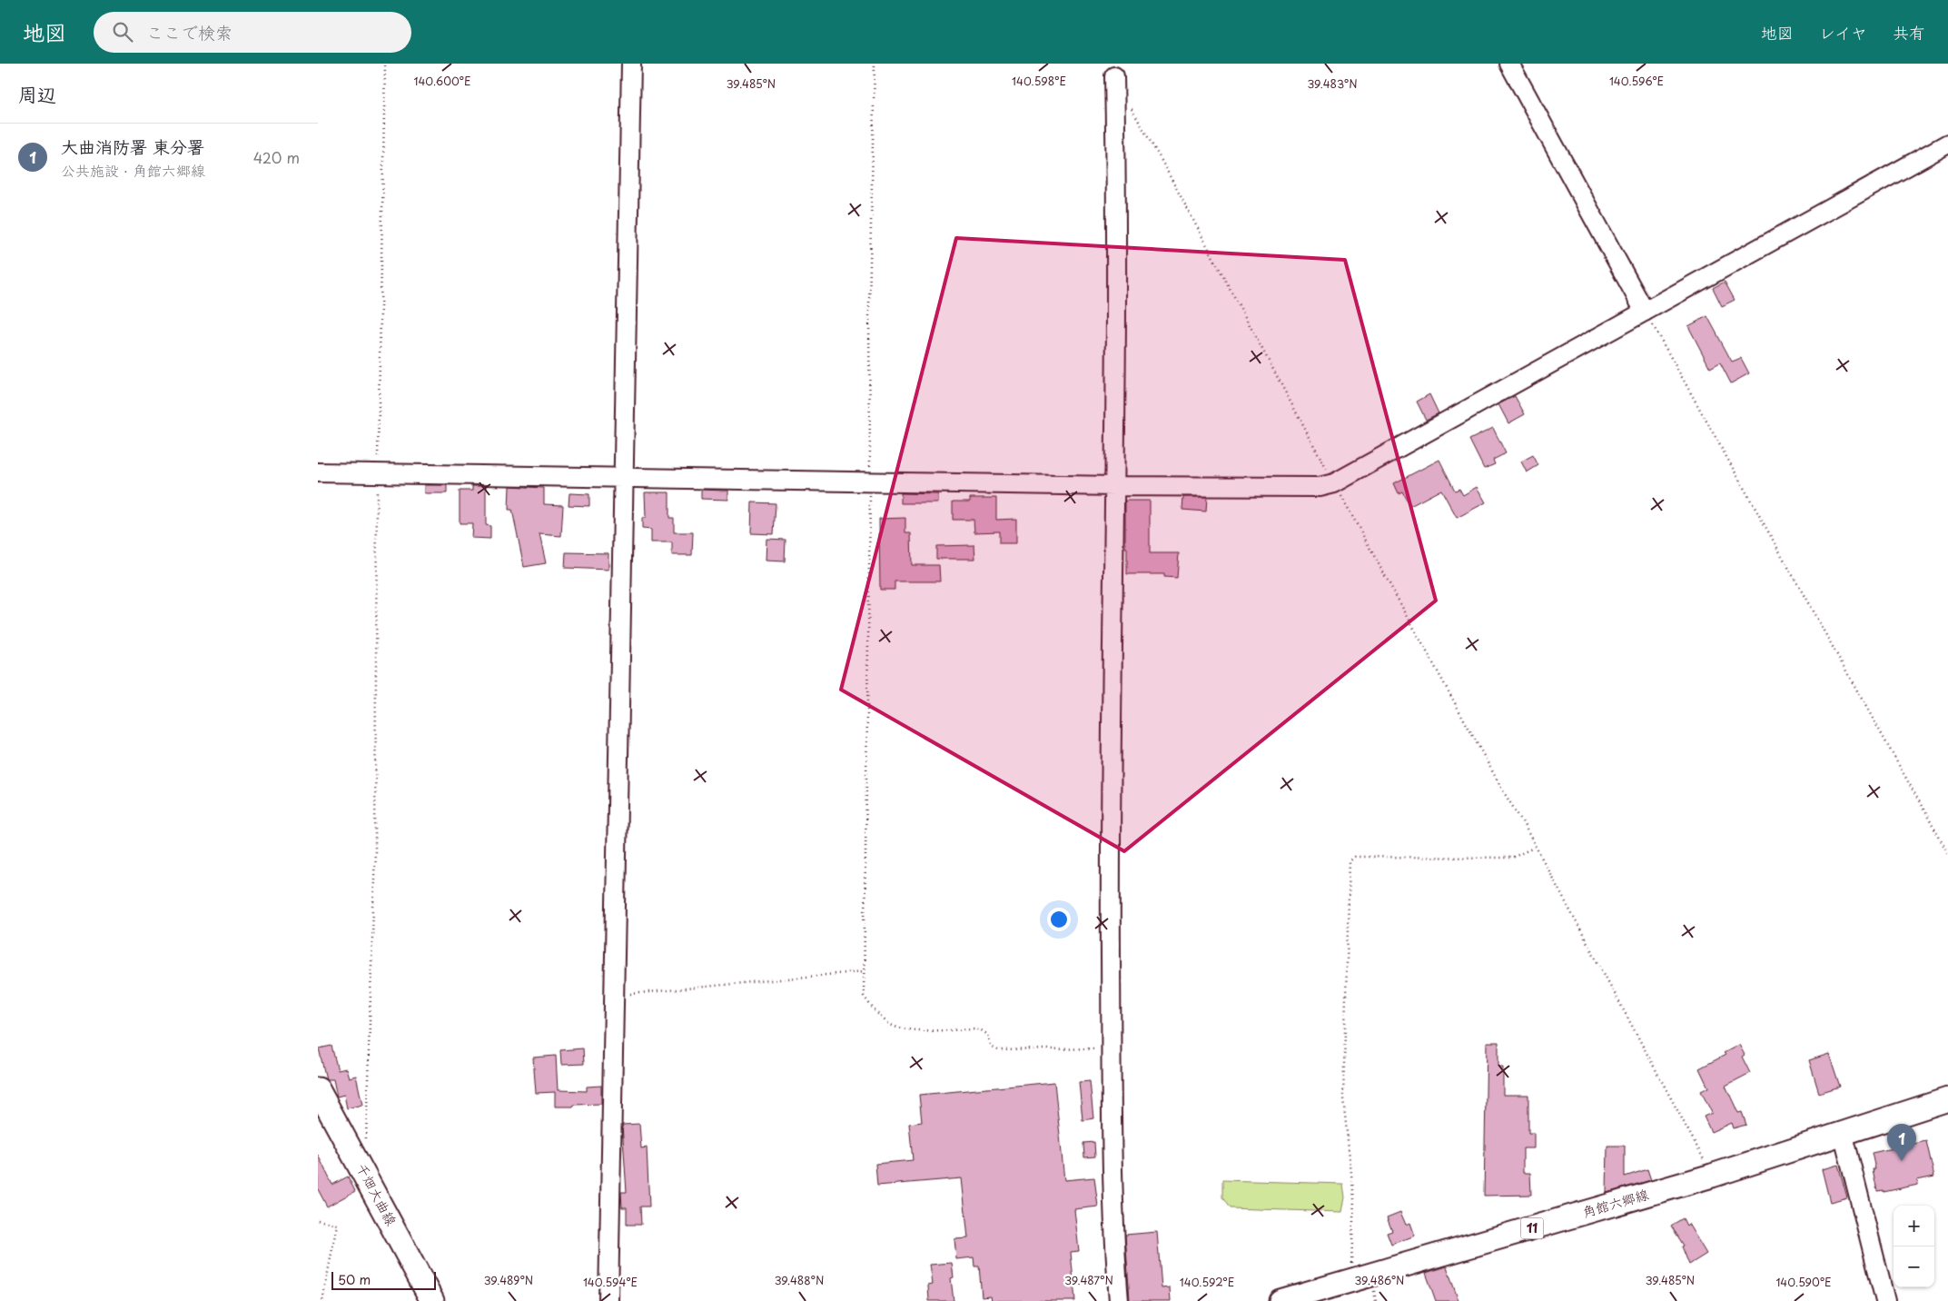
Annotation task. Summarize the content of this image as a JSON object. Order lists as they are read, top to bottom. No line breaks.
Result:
{"streets":{"main road":["千畑大曲線","角館六郷線","11"]},"scale_bar":"50 m","page":{"header":"地図","search":"ここで検索","nav":["地図","レイヤ","共有"],"heading":"周辺","list":[{"mark":"1","name":"大曲消防署 東分署","note":"公共施設 · 角館六郷線","value":"420 m"}],"pins":"1","map_buttons":["+","−"],"scale":"50 m"},"coordinates":["140.600°E","140.598°E","140.596°E","39.485°N","39.483°N","39.489°N","39.488°N","39.487°N","39.486°N","140.594°E","140.592°E","140.590°E"]}
